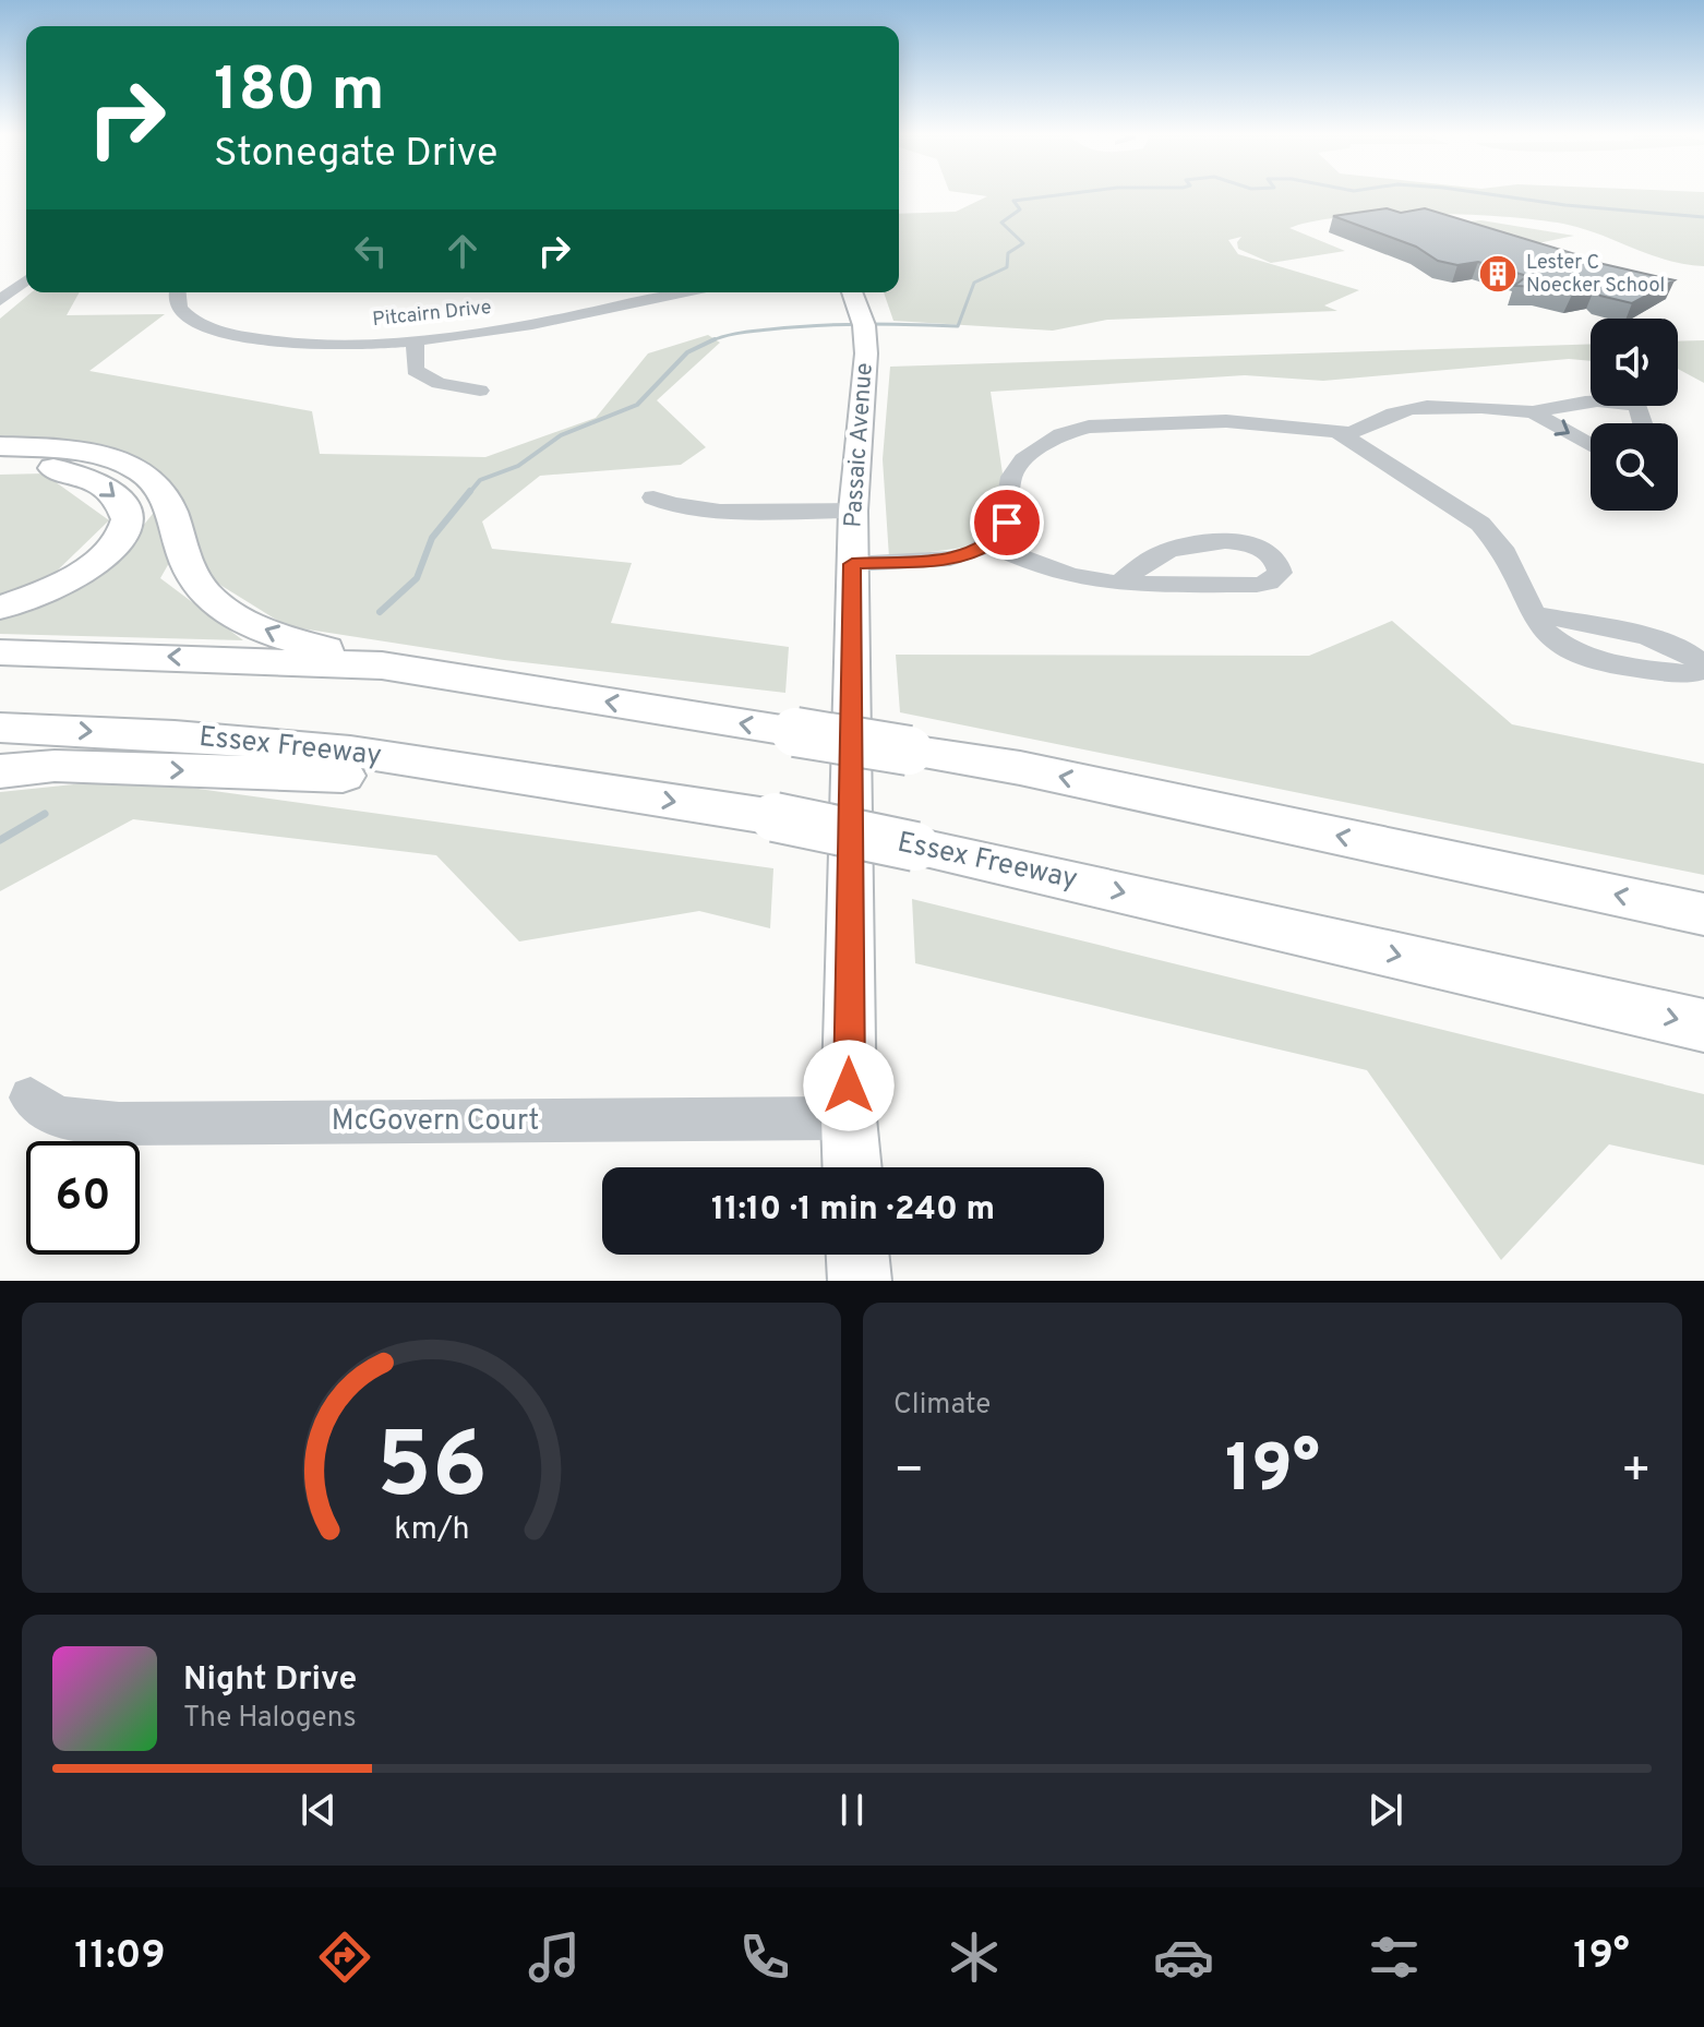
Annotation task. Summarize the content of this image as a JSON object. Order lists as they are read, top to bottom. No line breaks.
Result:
{"streets":{"highway":["Essex Freeway"],"main road":["Passaic Avenue"],"street":["Pitcairn Drive","McGovern Court"]},"crossings":[["Passaic Avenue","McGovern Court"]],"places":{"building":["Lester C Noecker School"]},"page":{"turn":["180 m","Stonegate Drive"],"limit":"60","trip":"11:10 · 1 min · 240 m","tile":"Climate","heat":["−","19°","+"],"song":["Night Drive","The Halogens"],"tabs":["11:09","19°"],"gauge":["56","km/h"]}}
